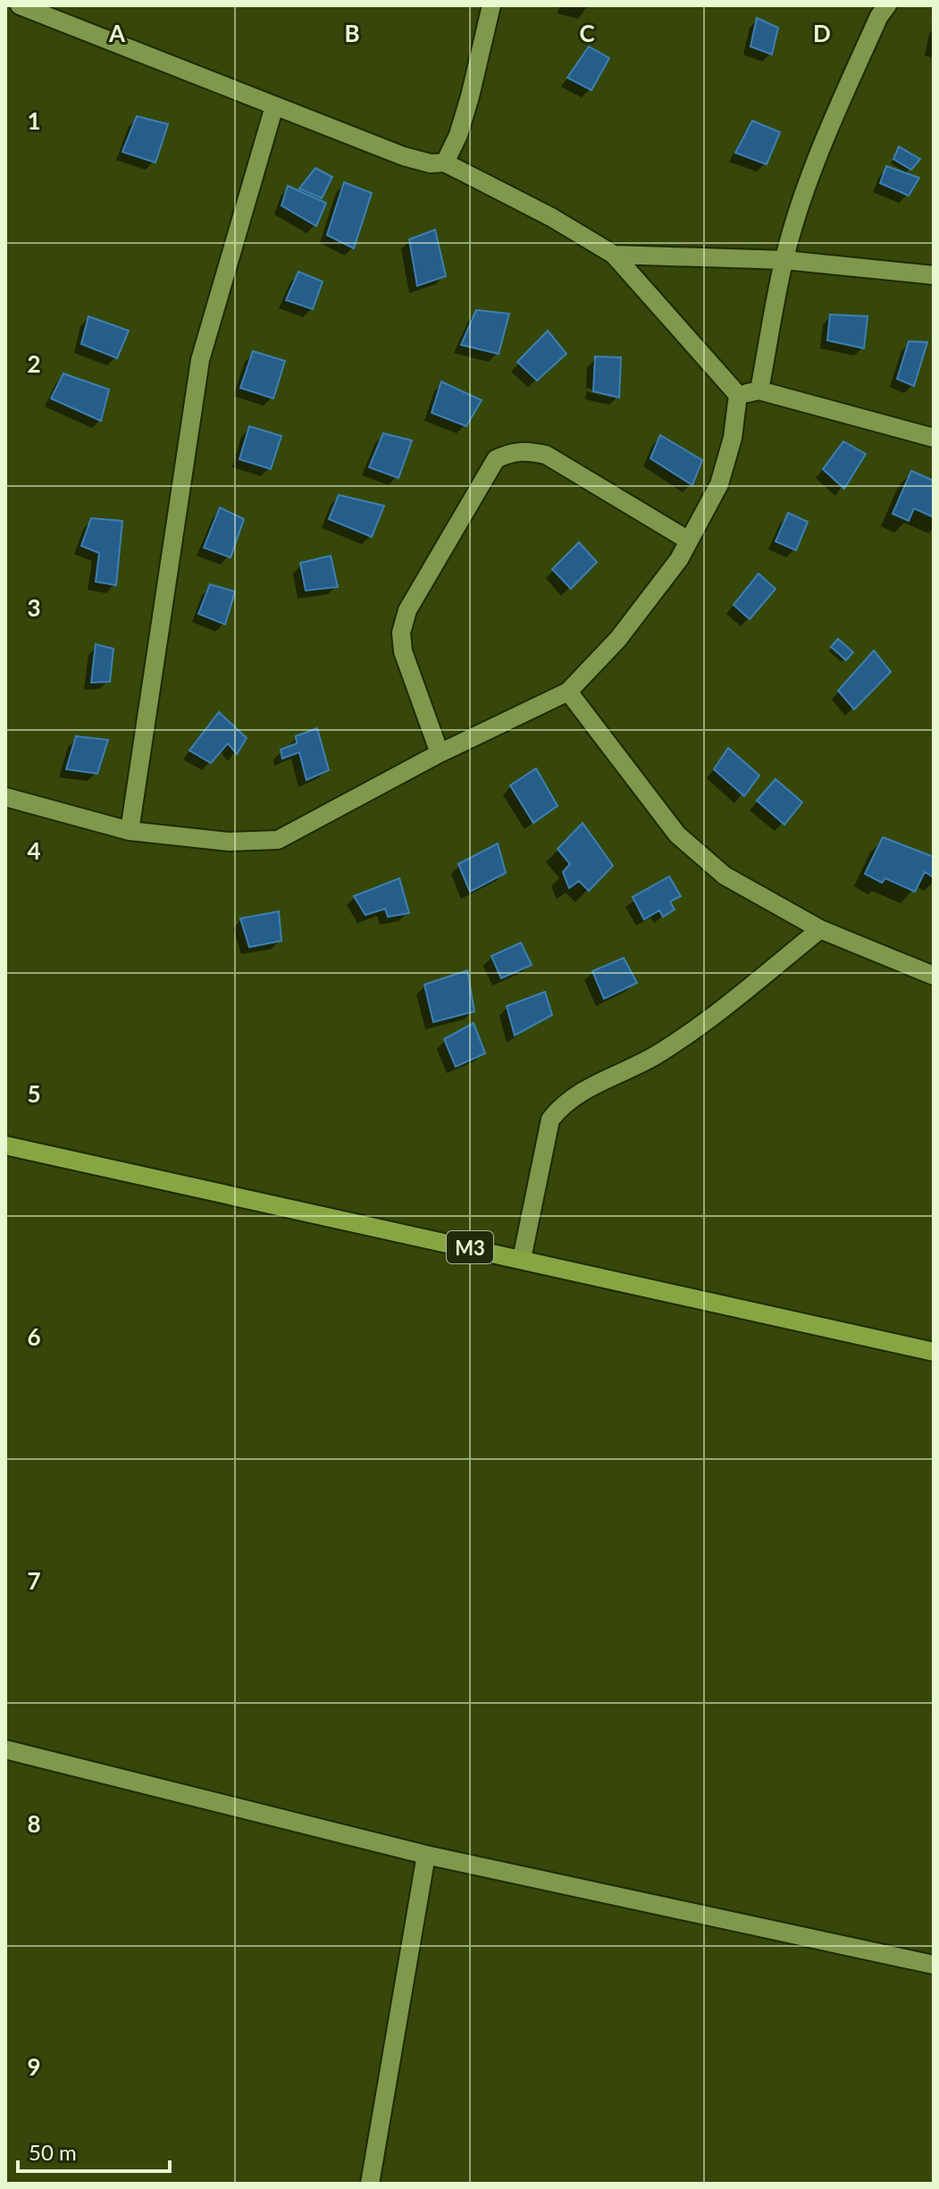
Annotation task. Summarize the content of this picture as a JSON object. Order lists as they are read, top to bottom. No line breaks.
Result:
{"streets":{"main road":["M3"]},"scale_bar":"50 m","grid":{"columns":["A","B","C","D"],"rows":["1","2","3","4","5","6","7","8","9"]}}
